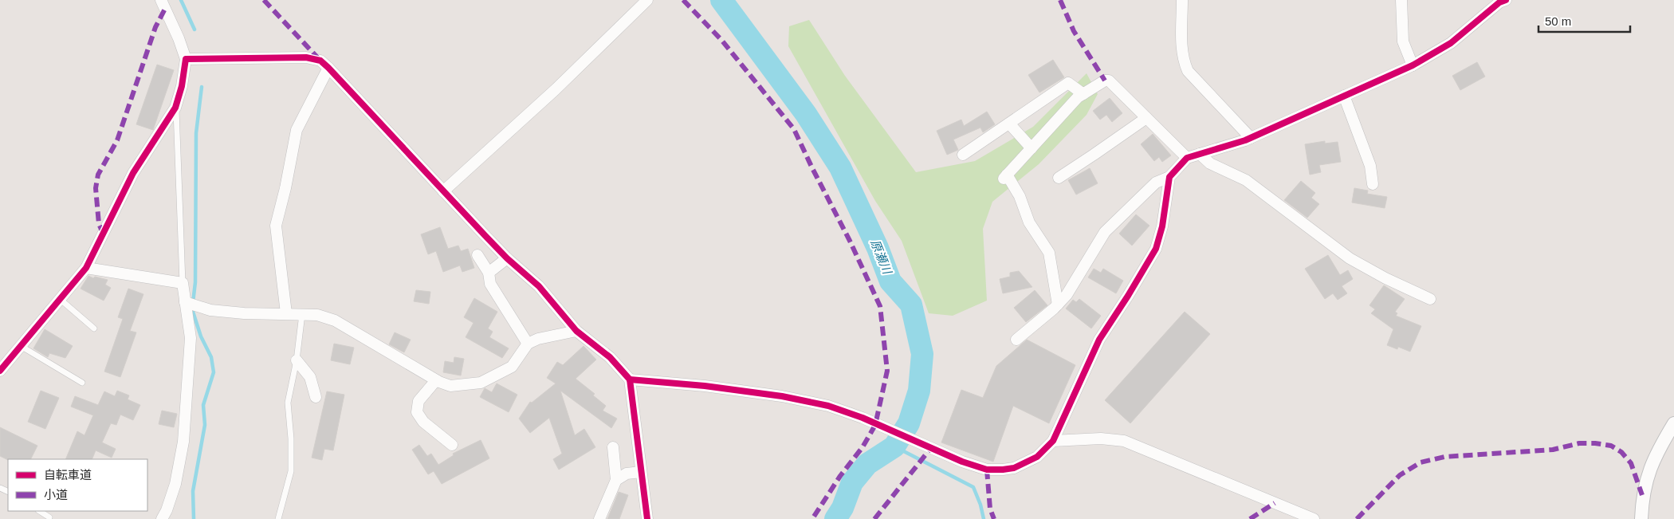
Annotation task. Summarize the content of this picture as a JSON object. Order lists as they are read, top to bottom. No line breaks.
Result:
{"water":["原瀬川"],"legend":["自転車道","小道"],"scale_bar":"50 m"}
